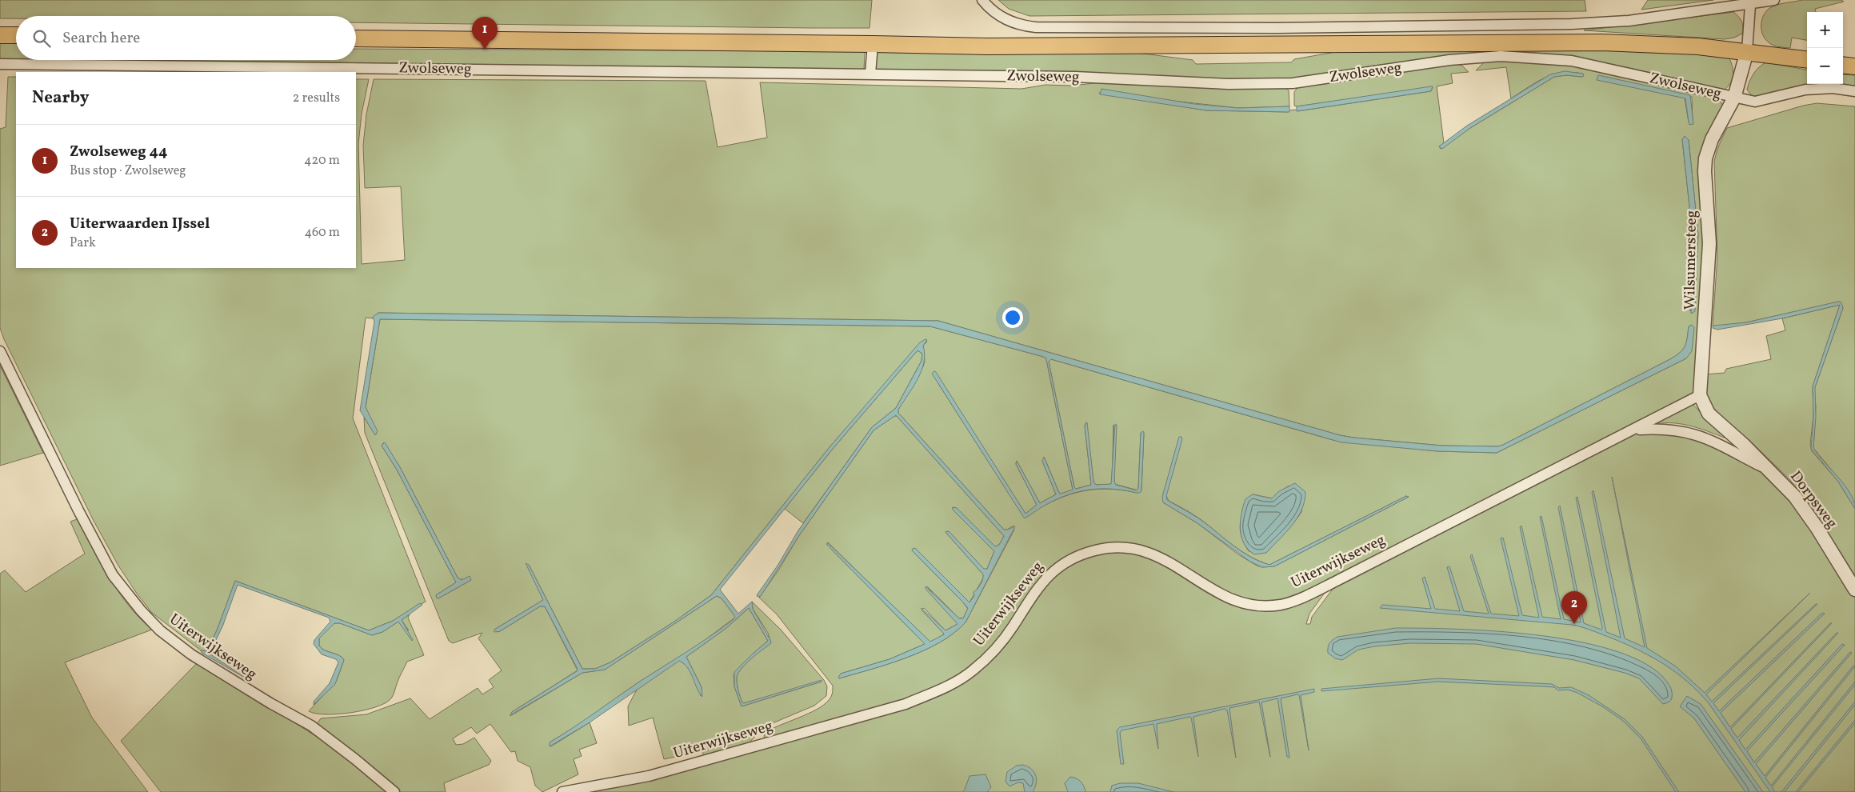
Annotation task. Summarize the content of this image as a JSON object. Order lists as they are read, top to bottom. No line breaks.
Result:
{"streets":{"main road":["Zwolseweg"],"street":["Wilsumersteeg","Dorpsweg","Uiterwijkseweg"]},"crossings":[["Zwolseweg","Wilsumersteeg"],["Wilsumersteeg","Dorpsweg"],["Wilsumersteeg","Uiterwijkseweg"],["Dorpsweg","Uiterwijkseweg"]],"page":{"map_buttons":["+","−"],"search":"Search here","pins":["1","2"],"heading":["Nearby","2 results"],"list":[{"mark":"1","name":"Zwolseweg 44","note":"Bus stop · Zwolseweg","value":"420 m"},{"mark":"2","name":"Uiterwaarden IJssel","note":"Park","value":"460 m"}]}}
